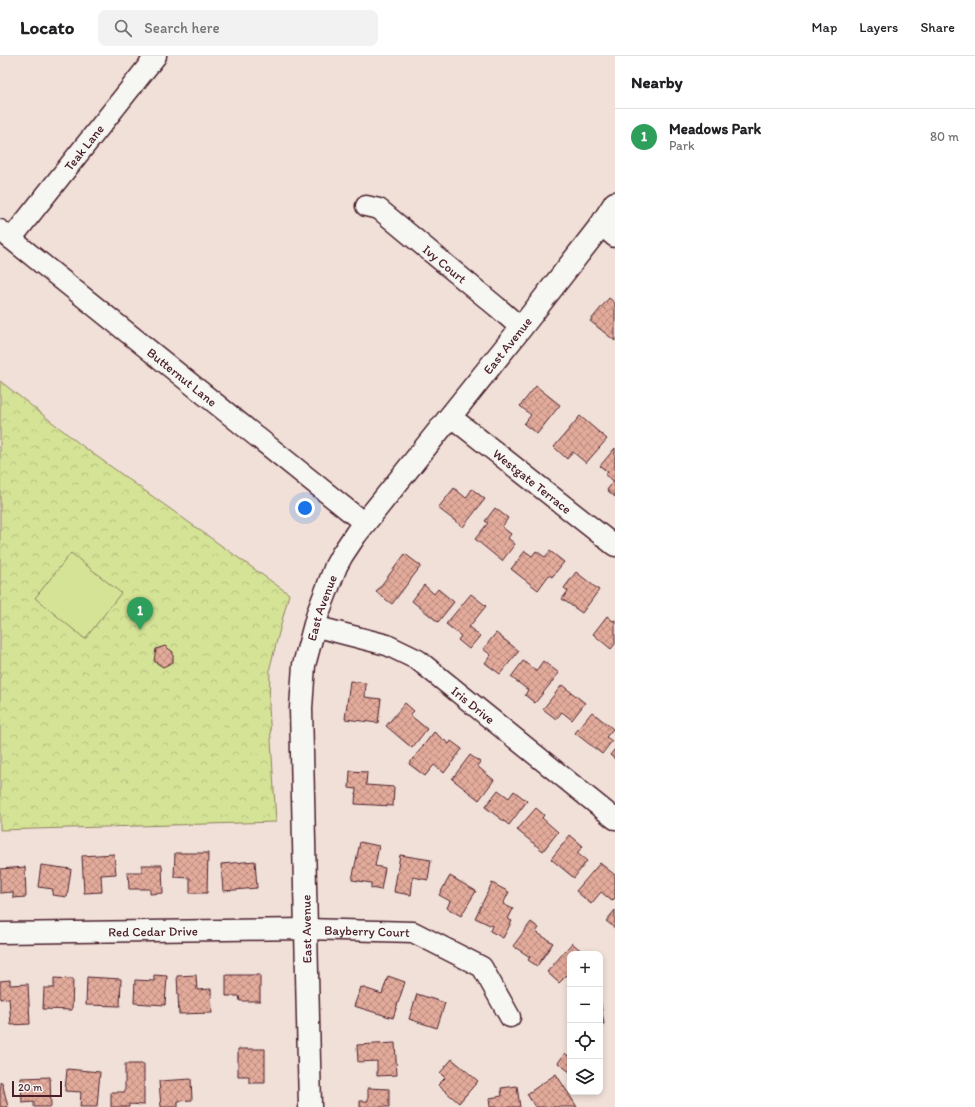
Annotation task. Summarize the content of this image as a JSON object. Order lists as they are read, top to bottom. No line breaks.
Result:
{"streets":{"street":["Teak Lane","Ivy Court","East Avenue","Butternut Lane","Westgate Terrace","Iris Drive","Red Cedar Drive","Bayberry Court"]},"crossings":[["Teak Lane","Butternut Lane"],["Ivy Court","East Avenue"],["East Avenue","Butternut Lane"],["East Avenue","Westgate Terrace"],["East Avenue","Iris Drive"],["East Avenue","Red Cedar Drive"],["East Avenue","Bayberry Court"],["Red Cedar Drive","Bayberry Court"]],"scale_bar":"20 m","page":{"header":"Locato","search":"Search here","nav":["Map","Layers","Share"],"heading":"Nearby","list":[{"mark":"1","name":"Meadows Park","note":"Park","value":"80 m"}],"pins":"1","map_buttons":["+","−"],"scale":"20 m"}}
